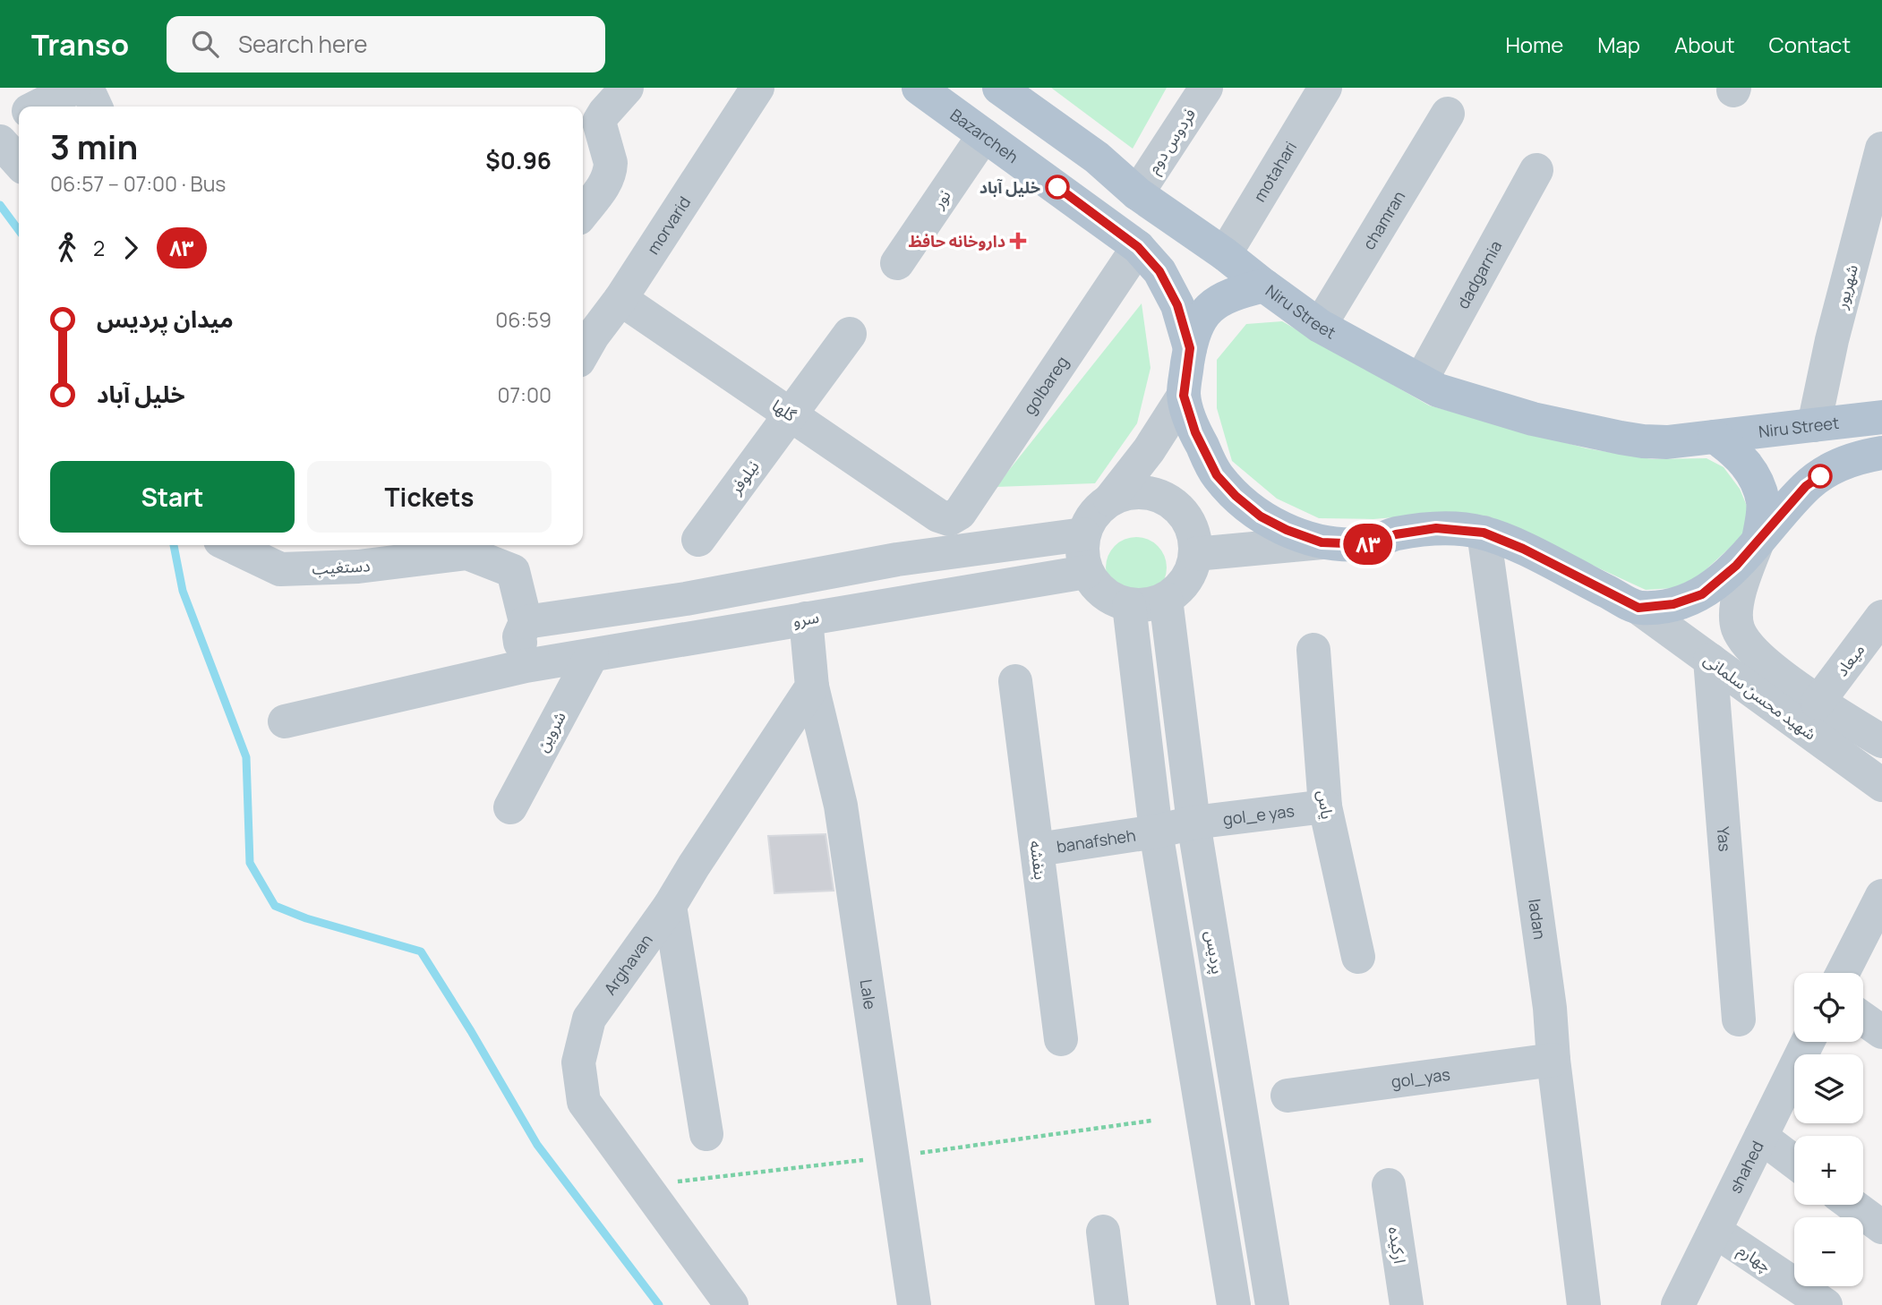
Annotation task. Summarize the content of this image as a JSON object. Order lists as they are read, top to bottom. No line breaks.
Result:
{"streets":{"main road":["Bazarcheh","Niru Street"],"street":["فردوس دوم","motahari","نور","chamran","morvarid","dadgarnia","شهریور","golbareg","گلها","نیلوفر","دستغیب","سرو","میعاد","شهید محسن سلمانی","شروین","یاس","gol_e yas","Yas","banafsheh","بنفشه","ladan","پردیس","Arghavan","Lale","gol_yas","shahed","ارکیده","چهارم"]},"crossings":[["Bazarcheh","نور"],["Bazarcheh","Niru Street"],["Bazarcheh","golbareg"],["chamran","Niru Street"],["morvarid","گلها"],["dadgarnia","Niru Street"],["شهریور","Niru Street"],["Niru Street","شهید محسن سلمانی"],["Niru Street","ladan"],["golbareg","گلها"],["گلها","نیلوفر"],["سرو","شروین"],["سرو","پردیس"],["میعاد","شهید محسن سلمانی"],["شهید محسن سلمانی","Yas"],["یاس","gol_e yas"],["gol_e yas","banafsheh"],["gol_e yas","پردیس"],["banafsheh","بنفشه"],["ladan","gol_yas"],["Arghavan","Lale"],["shahed","چهارم"]],"places":{"other":["خلیل آباد"],"health":["داروخانه حافظ"]},"lines":["bus line ۸۳"],"page":{"header":"Transo","search":"Search here","nav":["Home","Map","About","Contact"],"on_map":"۸۳","heading":["3 min","06:57 – 07:00 · Bus","$0.96"],"legs":["2","۸۳"],"list":[{"name":"میدان پردیس","value":"06:59"},{"name":"خلیل آباد","value":"07:00"}],"buttons":["Start","Tickets"],"map_buttons":["+","−"]}}
